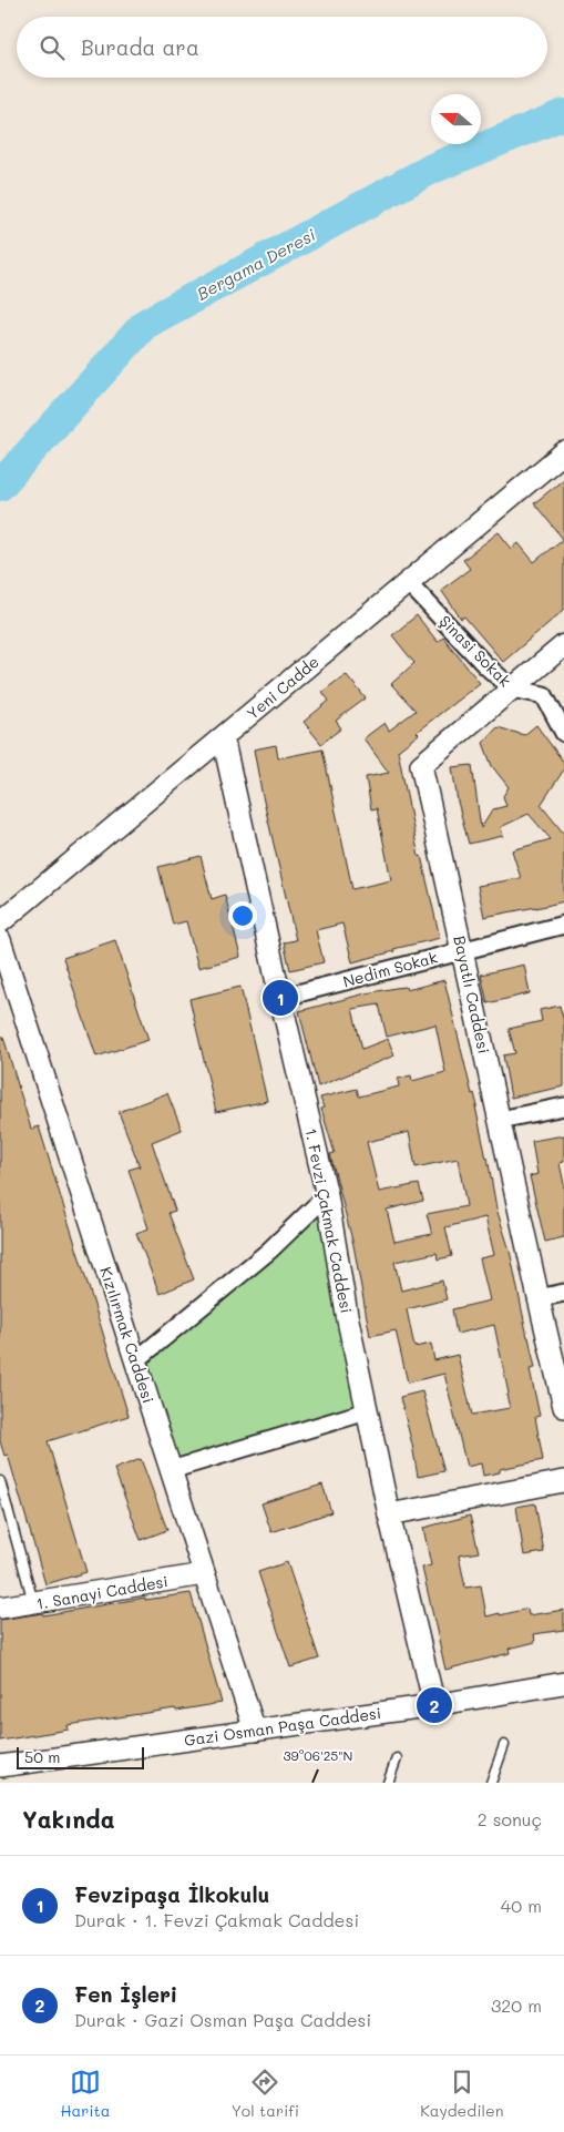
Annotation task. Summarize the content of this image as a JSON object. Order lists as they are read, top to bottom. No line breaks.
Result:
{"streets":{"street":["Şinasi Sokak","Yeni Cadde","Nedim Sokak","Bayatlı Caddesi","1. Fevzi Çakmak Caddesi","Kızılırmak Caddesi","1. Sanayi Caddesi","Gazi Osman Paşa Caddesi"]},"crossings":[["Şinasi Sokak","Yeni Cadde"],["Şinasi Sokak","Bayatlı Caddesi"],["Yeni Cadde","1. Fevzi Çakmak Caddesi"],["Nedim Sokak","Bayatlı Caddesi"],["Nedim Sokak","1. Fevzi Çakmak Caddesi"],["1. Fevzi Çakmak Caddesi","Gazi Osman Paşa Caddesi"],["Kızılırmak Caddesi","1. Sanayi Caddesi"],["Kızılırmak Caddesi","Gazi Osman Paşa Caddesi"]],"water":["Bergama Deresi"],"scale_bar":"50 m","north":"left","page":{"search":"Burada ara","pins":["1","2"],"scale":"50 m","heading":["Yakında","2 sonuç"],"list":[{"mark":"1","name":"Fevzipaşa İlkokulu","note":"Durak · 1. Fevzi Çakmak Caddesi","value":"40 m"},{"mark":"2","name":"Fen İşleri","note":"Durak · Gazi Osman Paşa Caddesi","value":"320 m"}],"nav":["Harita","Yol tarifi","Kaydedilen"]},"coordinates":["39°06'25\"N"]}
